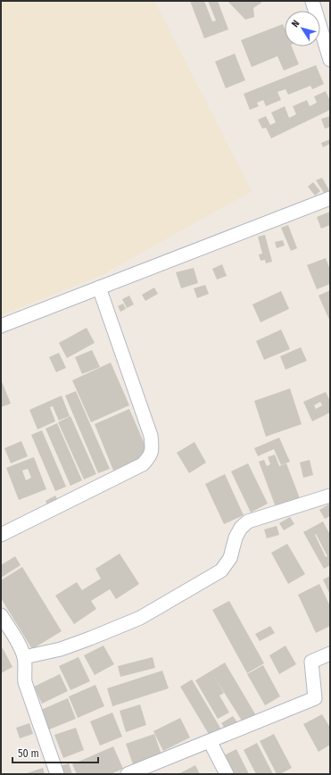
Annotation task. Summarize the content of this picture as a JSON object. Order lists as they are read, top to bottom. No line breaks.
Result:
{"scale_bar":"50 m","north":"top left"}
